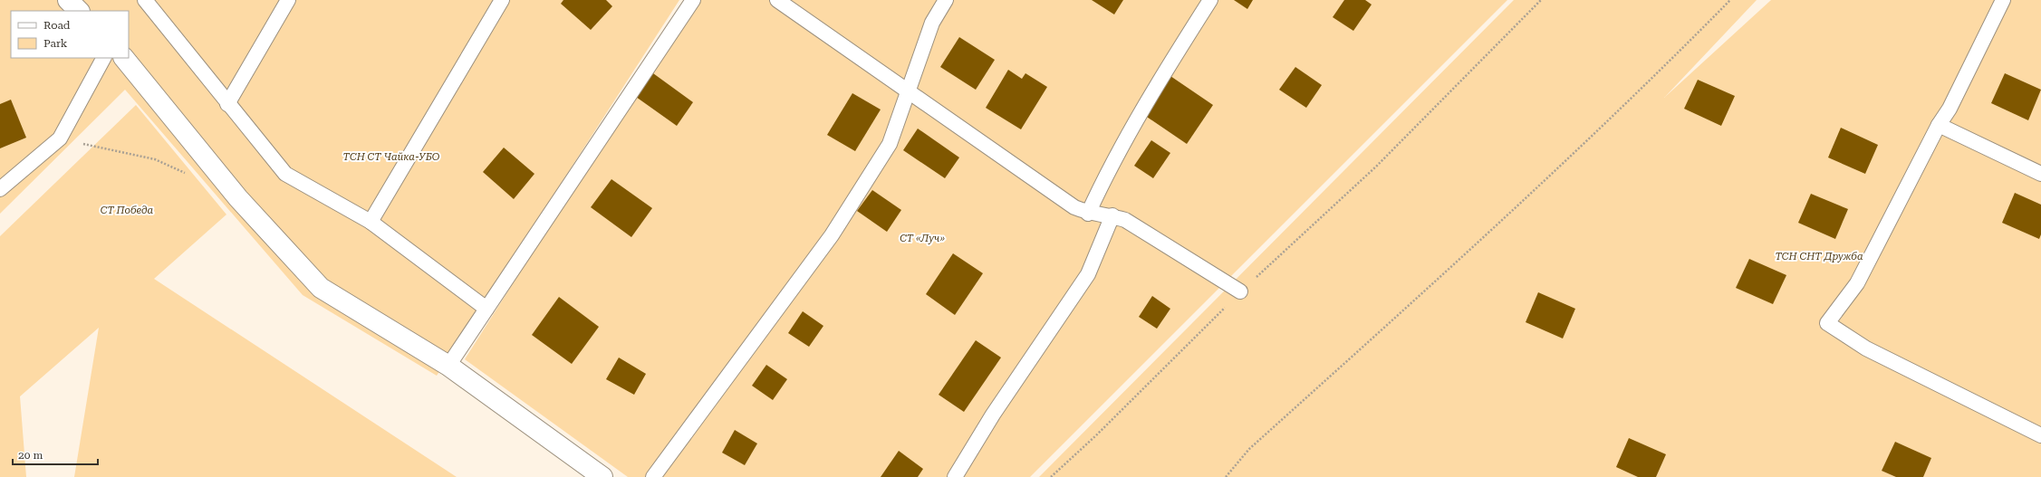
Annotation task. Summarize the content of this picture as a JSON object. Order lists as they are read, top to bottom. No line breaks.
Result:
{"parks":["ТСН СТ Чайка-УБО","СТ Победа","СТ «Луч»","ТСН СНТ Дружба"],"legend":["Road","Park"],"scale_bar":"20 m"}
